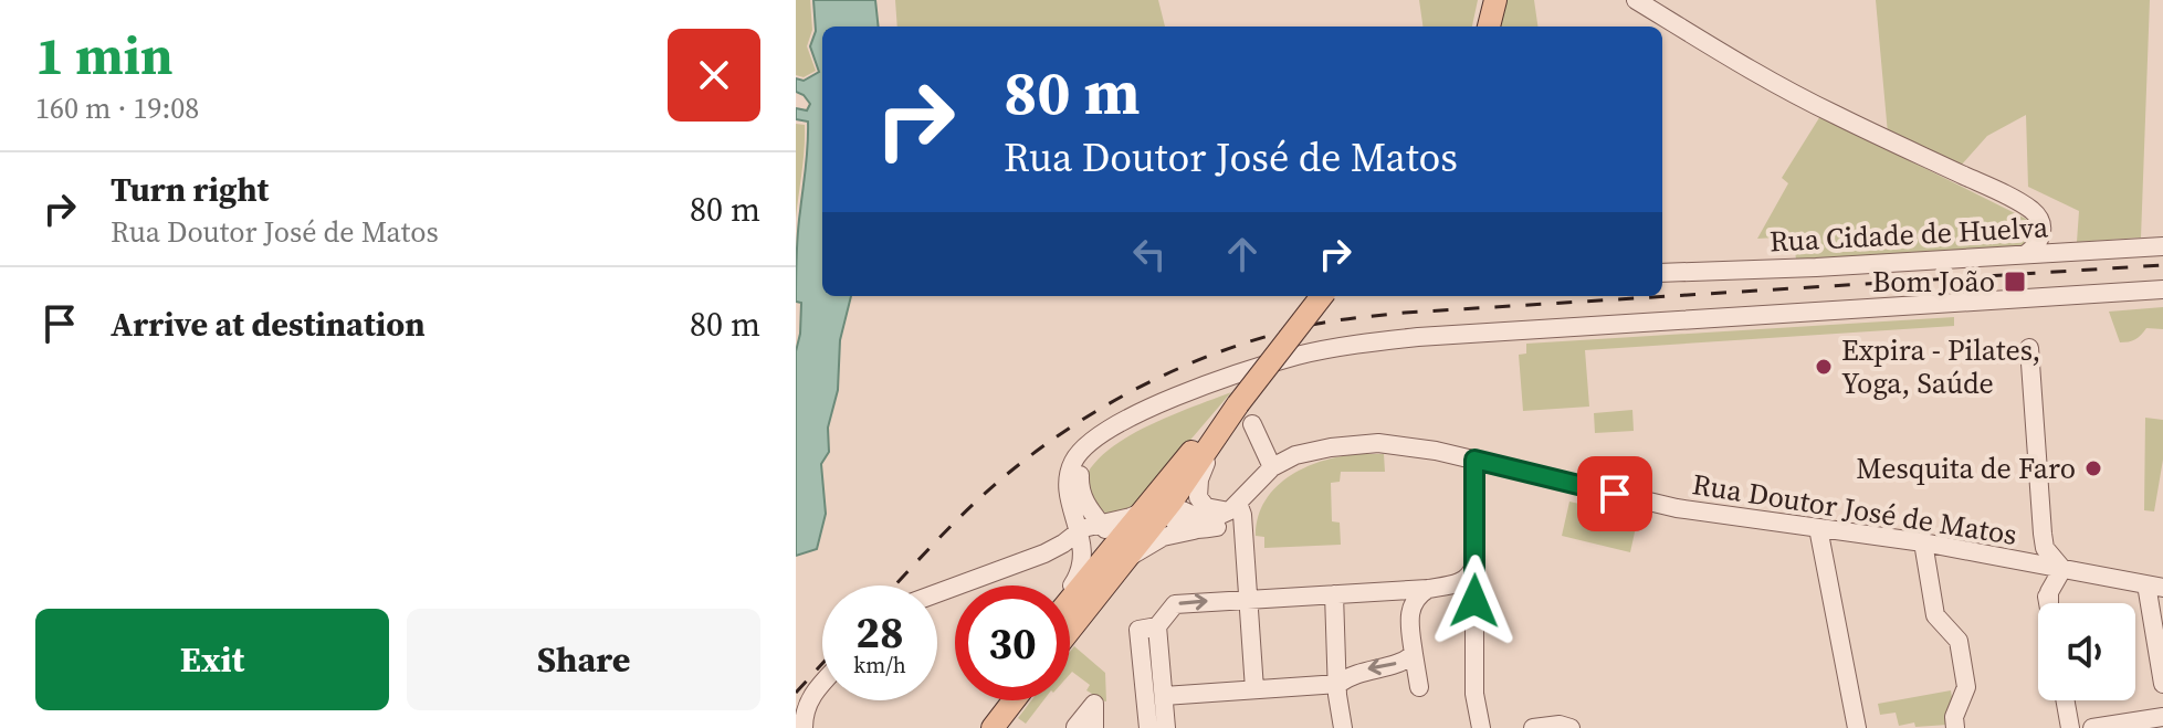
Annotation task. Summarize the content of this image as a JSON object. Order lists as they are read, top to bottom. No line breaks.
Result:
{"streets":{"street":["Rua Cidade de Huelva","Rua Doutor José de Matos"]},"places":{"transit":["Bom João"],"other":["Expira - Pilates, Yoga, Saúde","Mesquita de Faro"]},"page":{"heading":["1 min","160 m · 19:08"],"turn":["80 m","Rua Doutor José de Matos"],"list":[{"name":"Turn right","note":"Rua Doutor José de Matos","value":"80 m"},{"name":"Arrive at destination","value":"80 m"}],"speed":"28 km/h","limit":"30","buttons":["Exit","Share"]}}
